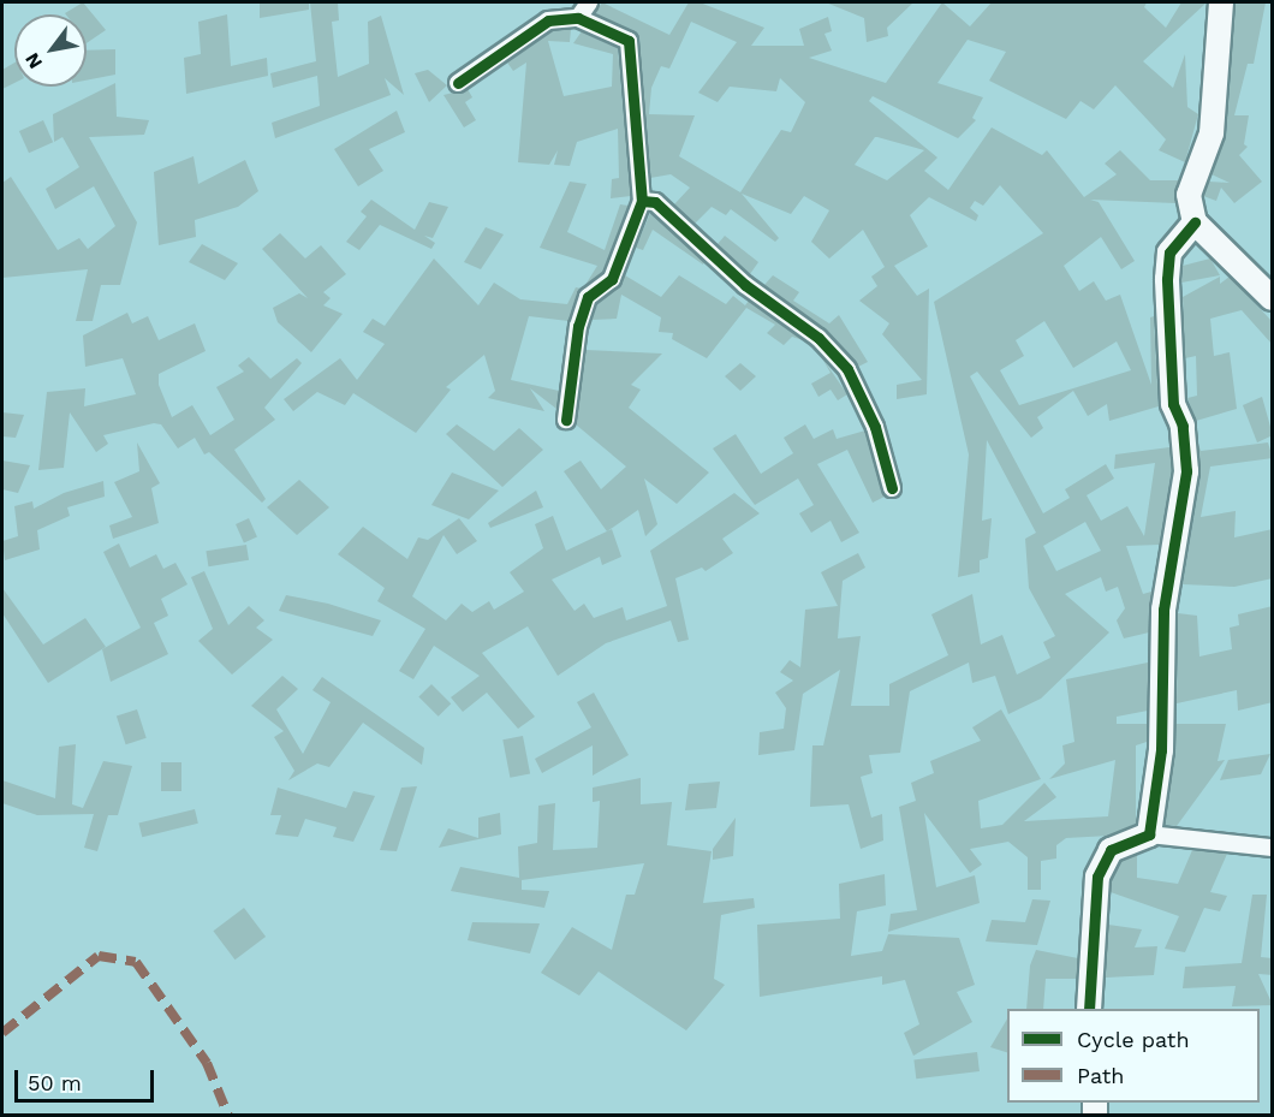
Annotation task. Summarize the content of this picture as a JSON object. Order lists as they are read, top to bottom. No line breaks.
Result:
{"legend":["Cycle path","Path"],"scale_bar":"50 m","north":"bottom left"}
